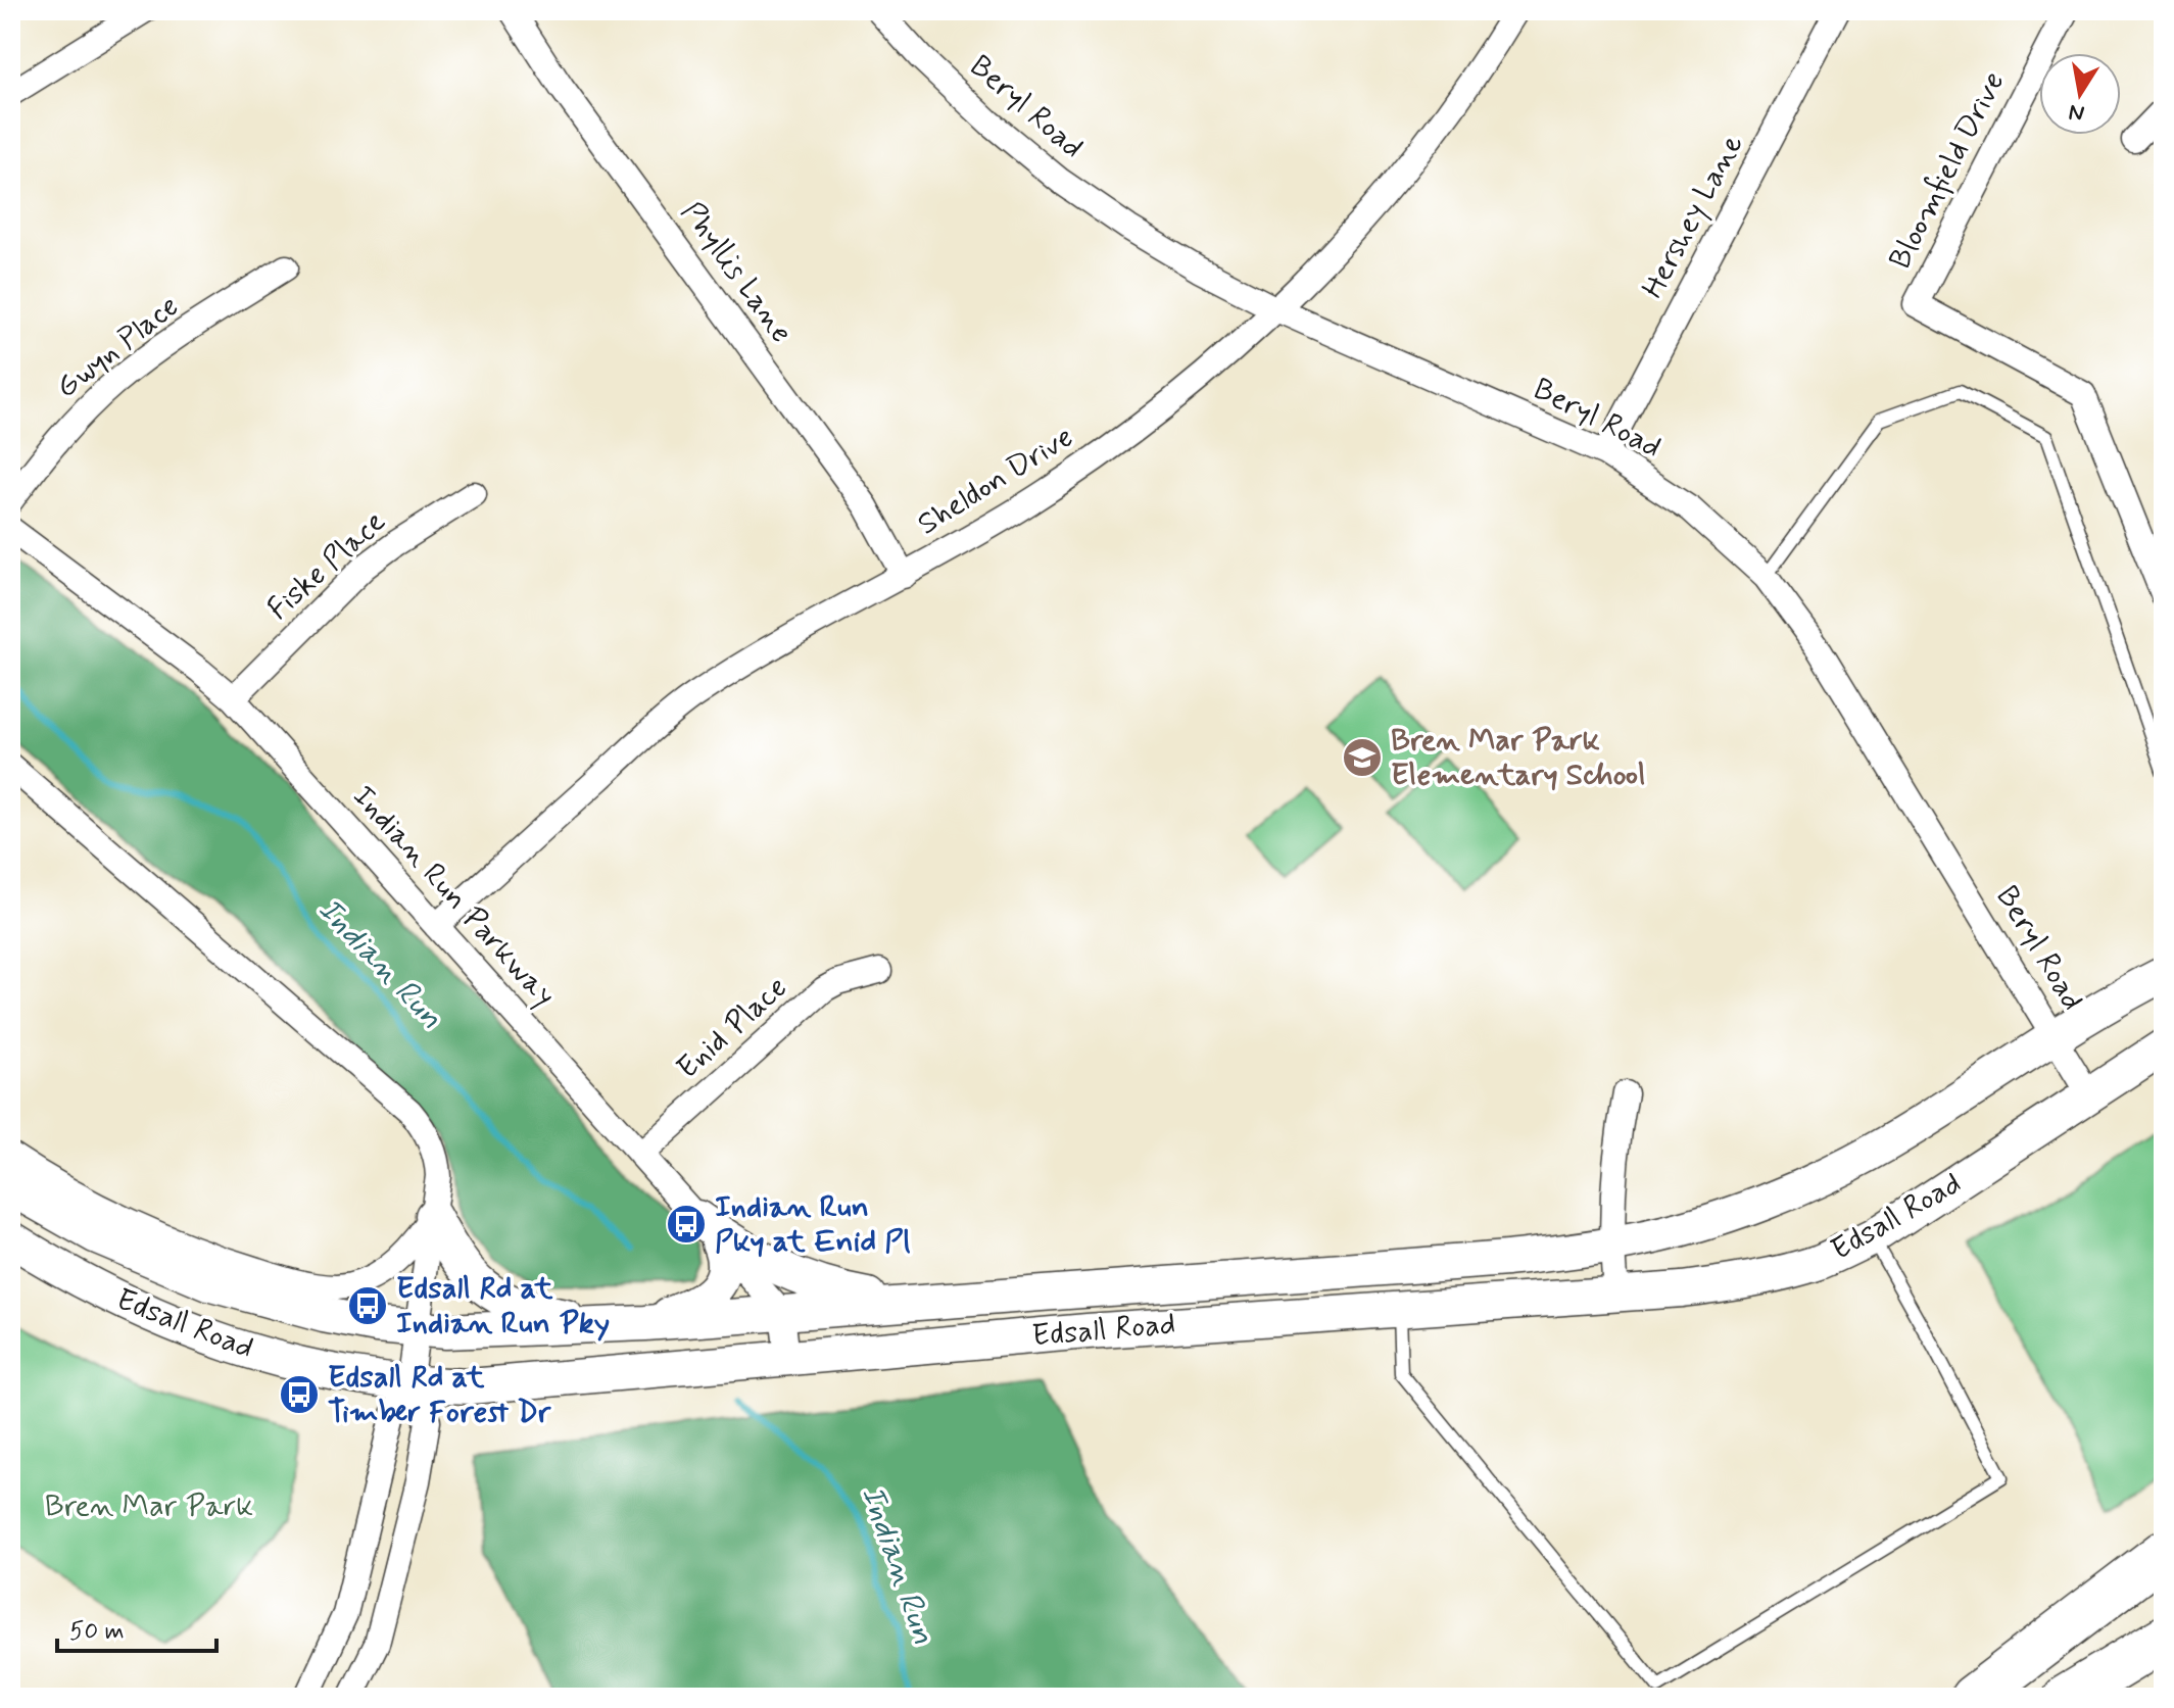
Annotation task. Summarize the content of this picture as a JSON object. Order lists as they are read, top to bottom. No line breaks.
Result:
{"streets":{"main road":["Edsall Road"],"street":["Beryl Road","Bloomfield Drive","Hershey Lane","Phyllis Lane","Gwyn Place","Sheldon Drive","Fiske Place","Indian Run Parkway","Enid Place"]},"crossings":[["Beryl Road","Hershey Lane"],["Beryl Road","Sheldon Drive"],["Beryl Road","Edsall Road"],["Phyllis Lane","Sheldon Drive"],["Sheldon Drive","Indian Run Parkway"],["Fiske Place","Indian Run Parkway"],["Indian Run Parkway","Enid Place"],["Indian Run Parkway","Edsall Road"]],"water":["Indian Run"],"parks":["Bren Mar Park"],"places":{"school or university":["Bren Mar Park Elementary School"],"bus stop":["Indian Run Pky at Enid Pl","Edsall Rd at Indian Run Pky","Edsall Rd at Timber Forest Dr"]},"scale_bar":"50 m","north":"bottom"}
